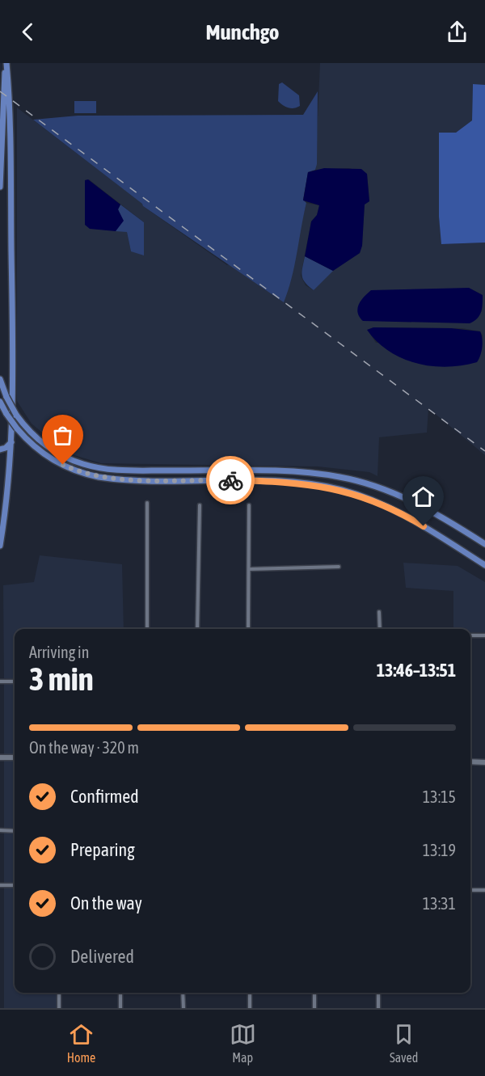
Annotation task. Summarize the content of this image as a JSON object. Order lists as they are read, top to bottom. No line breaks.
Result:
{"page":{"header":"Munchgo","heading":["3 min","Arriving in","13:46–13:51"],"bar":"On the way · 320 m","list":[["Confirmed","13:15"],["Preparing","13:19"],["On the way","13:31"],"Delivered"],"tabs":["Home","Map","Saved"]}}
